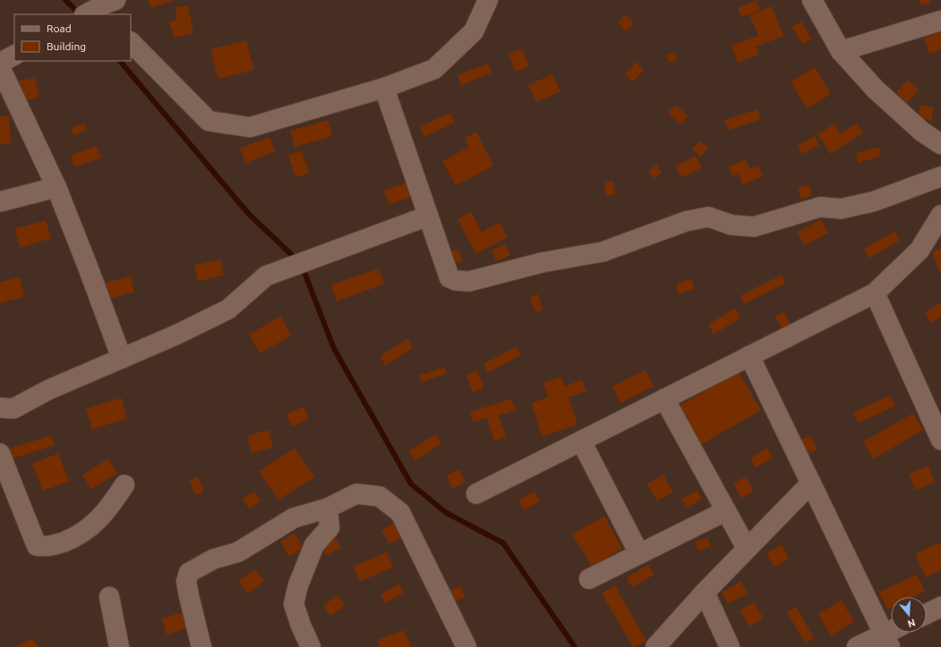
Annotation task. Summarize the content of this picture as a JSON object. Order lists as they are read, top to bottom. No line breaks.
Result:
{"legend":["Road","Building"],"north":"bottom"}
